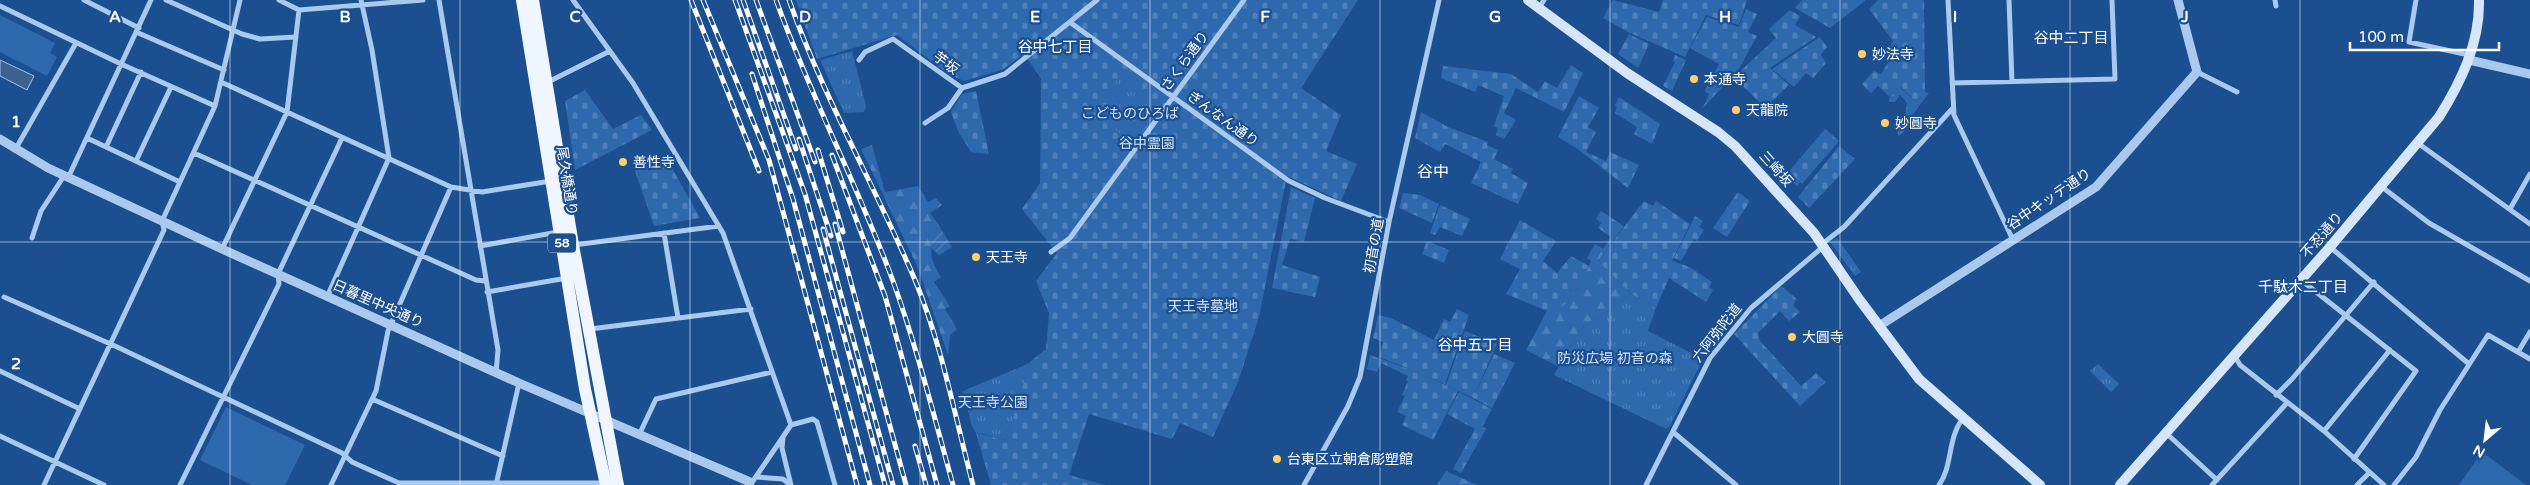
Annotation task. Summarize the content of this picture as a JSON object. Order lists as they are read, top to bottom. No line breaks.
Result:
{"streets":{"main road":["三崎坂","尾久橋通り","不忍通り","58"],"street":["さくら通り","芋坂","ぎんなん通り","谷中キッテ通り","初音の道","日暮里中央通り","六阿弥陀道"]},"crossings":[["さくら通り","ぎんなん通り"],["芋坂","ぎんなん通り"],["ぎんなん通り","初音の道"],["三崎坂","谷中キッテ通り"],["三崎坂","六阿弥陀道"],["尾久橋通り","日暮里中央通り"]],"districts":["谷中二丁目","谷中七丁目","谷中","千駄木二丁目","谷中五丁目"],"parks":["こどものひろば","谷中霊園","天王寺墓地","防災広場 初音の森","天王寺公園"],"places":["妙法寺","本通寺","天龍院","妙圓寺","善性寺","天王寺","大圓寺","台東区立朝倉彫塑館"],"scale_bar":"100 m","north":"bottom left","grid":{"columns":["A","B","C","D","E","F","G","H","I","J"],"rows":["1","2"]}}
